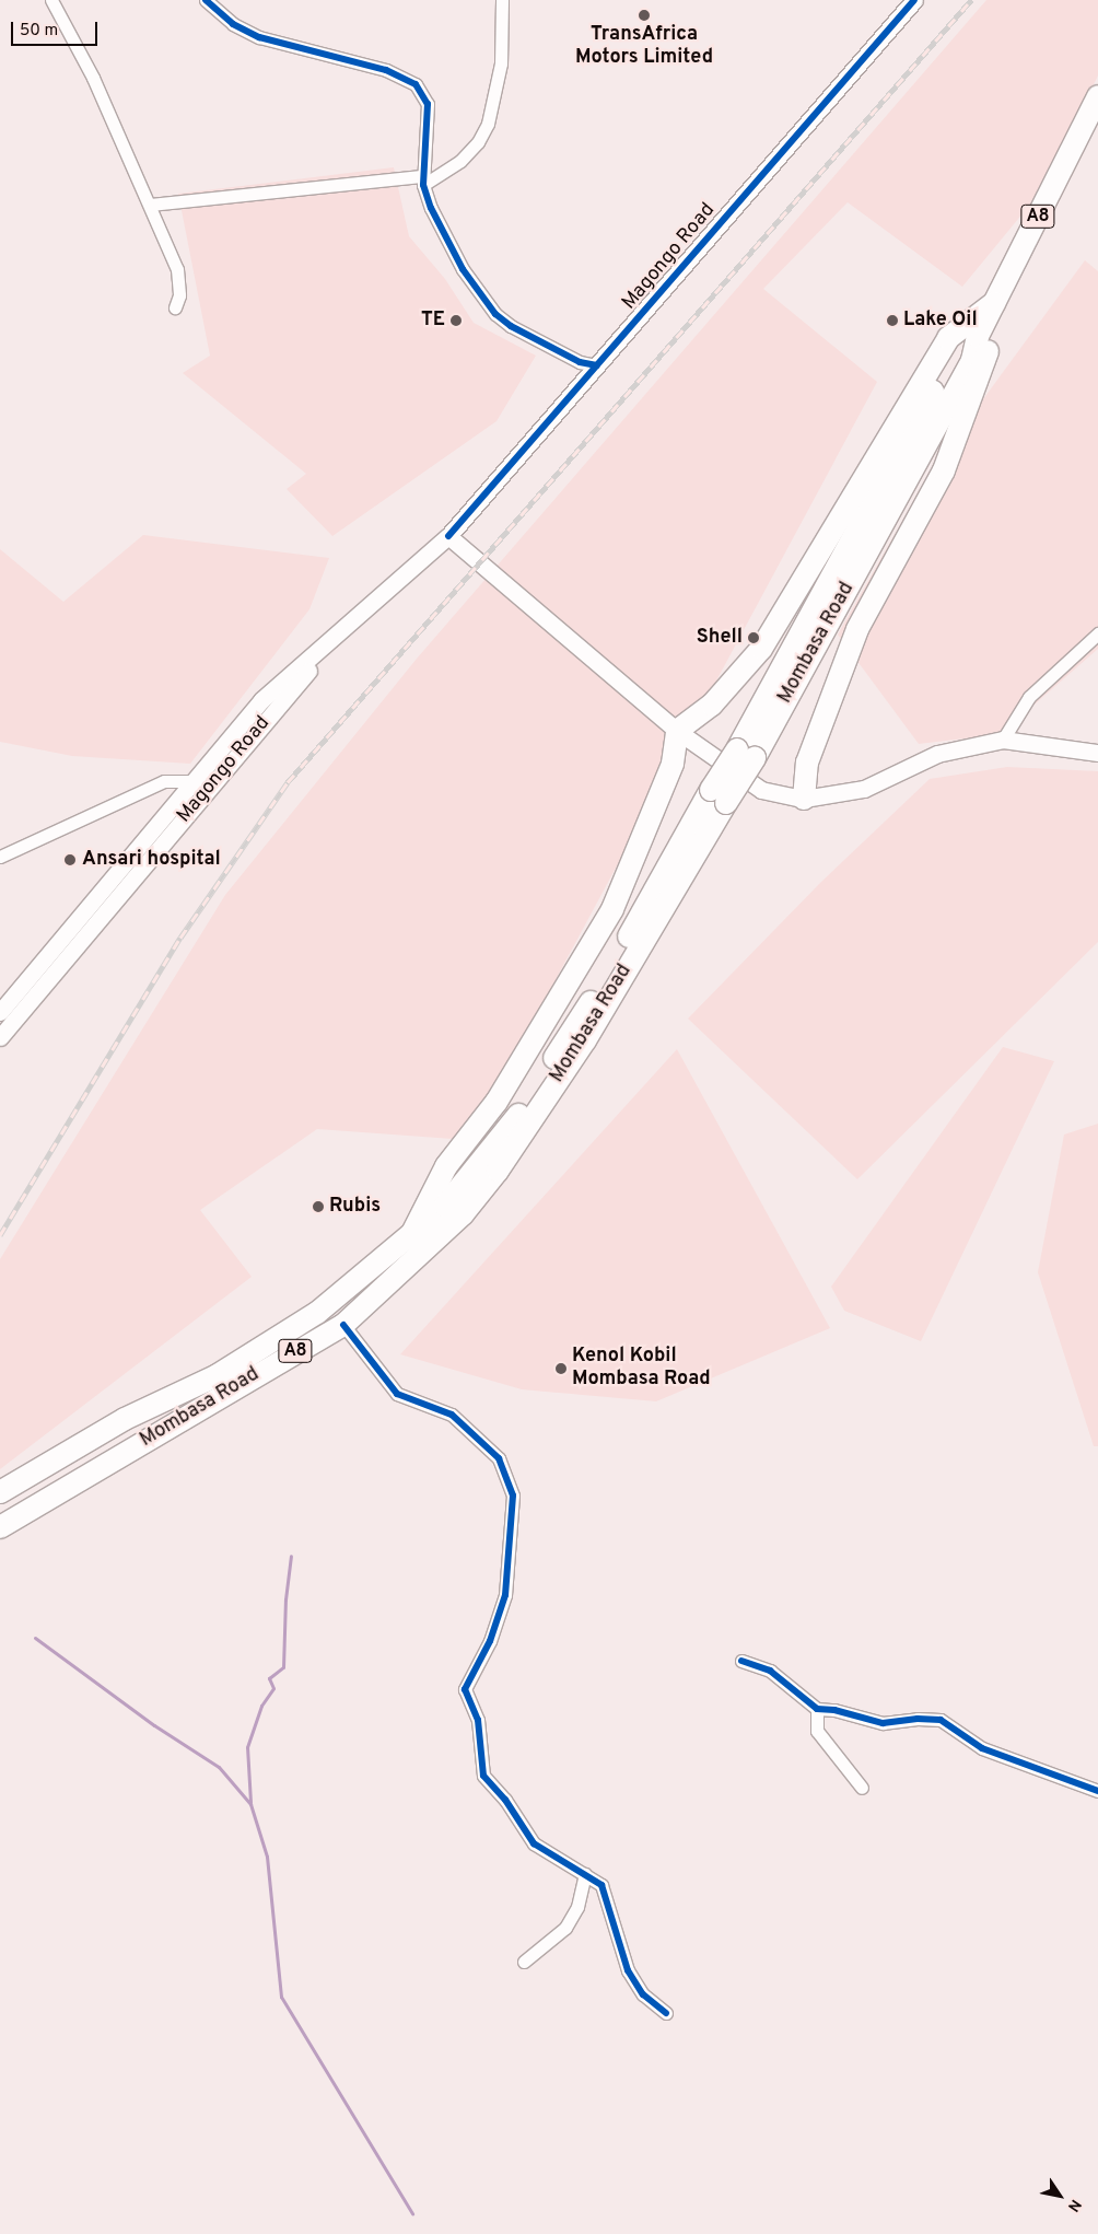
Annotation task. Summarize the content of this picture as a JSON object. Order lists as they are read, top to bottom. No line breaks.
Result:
{"streets":{"highway":["A8","Mombasa Road"],"main road":["Magongo Road"]},"places":["TransAfrica Motors Limited","TE","Lake Oil","Shell","Ansari hospital","Rubis","Kenol Kobil Mombasa Road"],"scale_bar":"50 m","north":"bottom right"}
